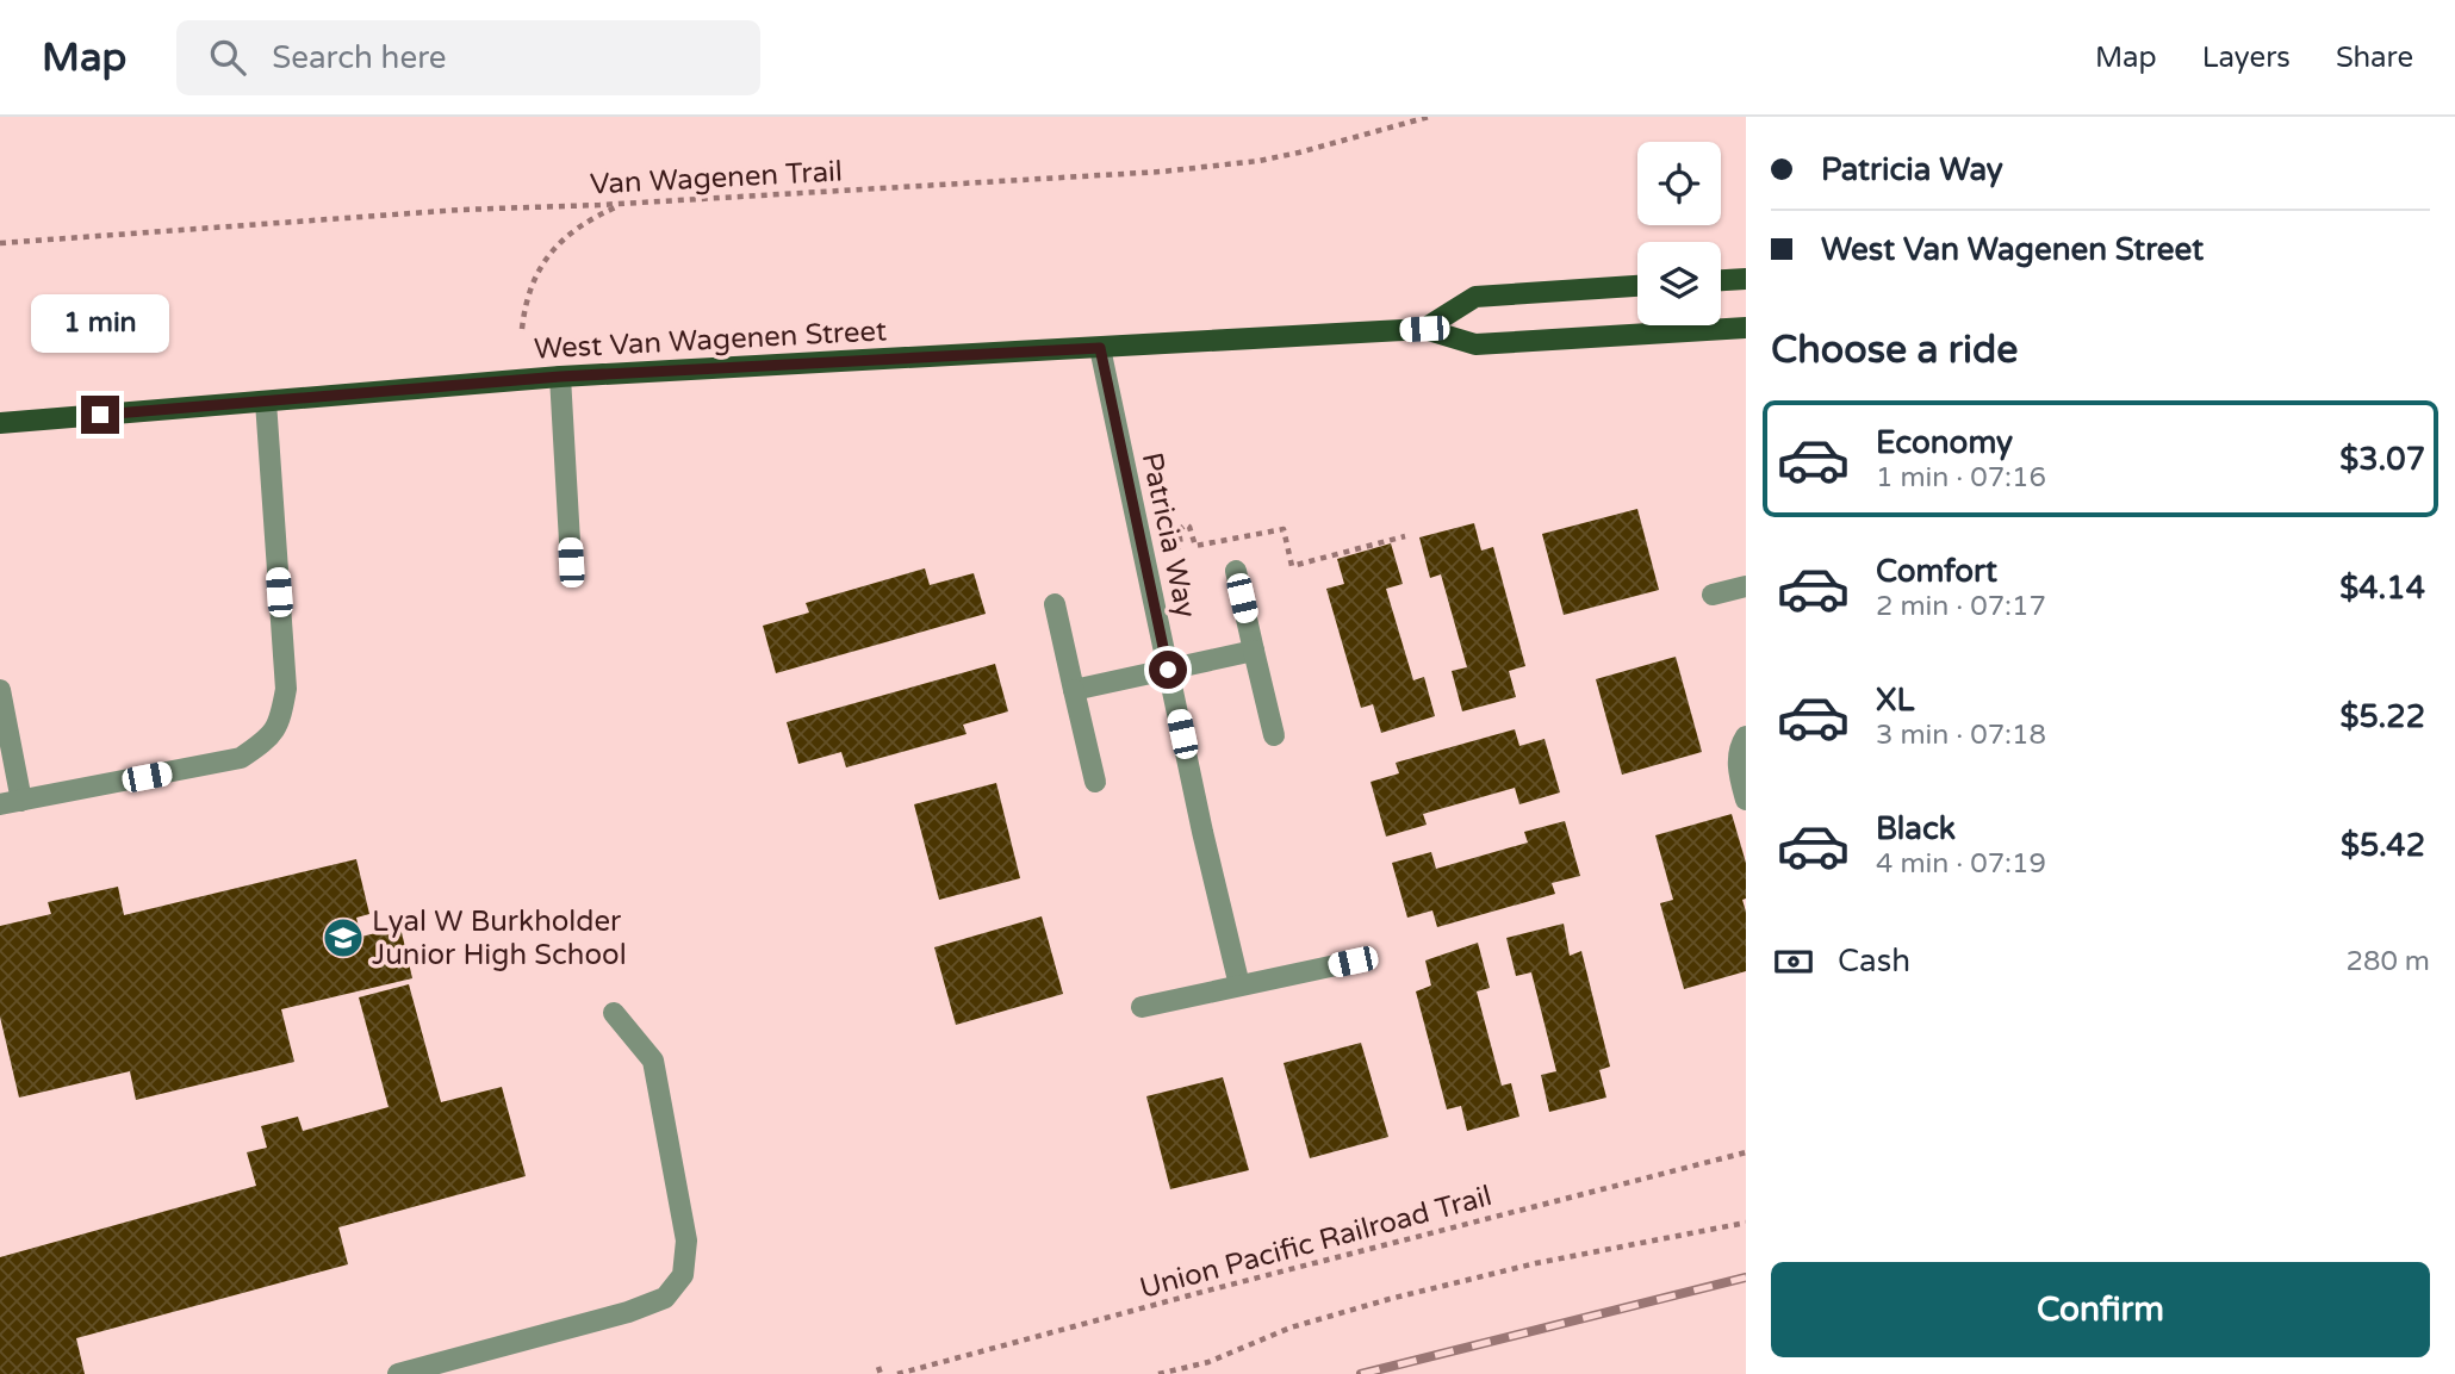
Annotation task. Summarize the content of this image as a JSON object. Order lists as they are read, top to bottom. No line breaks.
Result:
{"streets":{"main road":["West Van Wagenen Street"],"street":["Patricia Way"],"path":["Van Wagenen Trail","Union Pacific Railroad Trail"]},"crossings":[["West Van Wagenen Street","Patricia Way"]],"places":{"school or university":["Lyal W Burkholder Junior High School"]},"page":{"header":"Map","search":"Search here","nav":["Map","Layers","Share"],"banner":["Patricia Way","West Van Wagenen Street"],"bubble":"1 min","heading":"Choose a ride","list":[{"name":"Economy","note":"1 min · 07:16","value":"$3.07"},{"name":"Comfort","note":"2 min · 07:17","value":"$4.14"},{"name":"XL","note":"3 min · 07:18","value":"$5.22"},{"name":"Black","note":"4 min · 07:19","value":"$5.42"}],"pay":["Cash","280 m"],"buttons":"Confirm"}}
